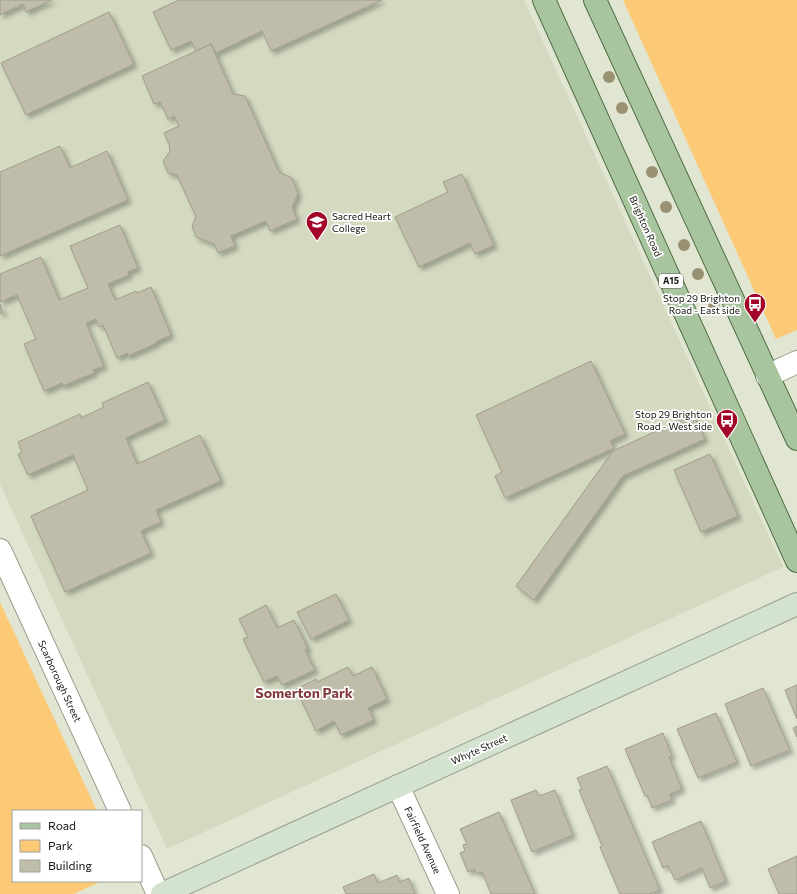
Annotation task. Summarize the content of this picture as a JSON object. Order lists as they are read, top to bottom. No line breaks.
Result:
{"streets":{"main road":["Brighton Road","A15"],"street":["Scarborough Street","Whyte Street","Fairfield Avenue"]},"crossings":[["Whyte Street","Fairfield Avenue"]],"districts":["Somerton Park"],"places":{"school or university":["Sacred Heart College"],"bus stop":["Stop 29 Brighton Road - East side","Stop 29 Brighton Road - West side"]},"legend":["Road","Park","Building"]}
